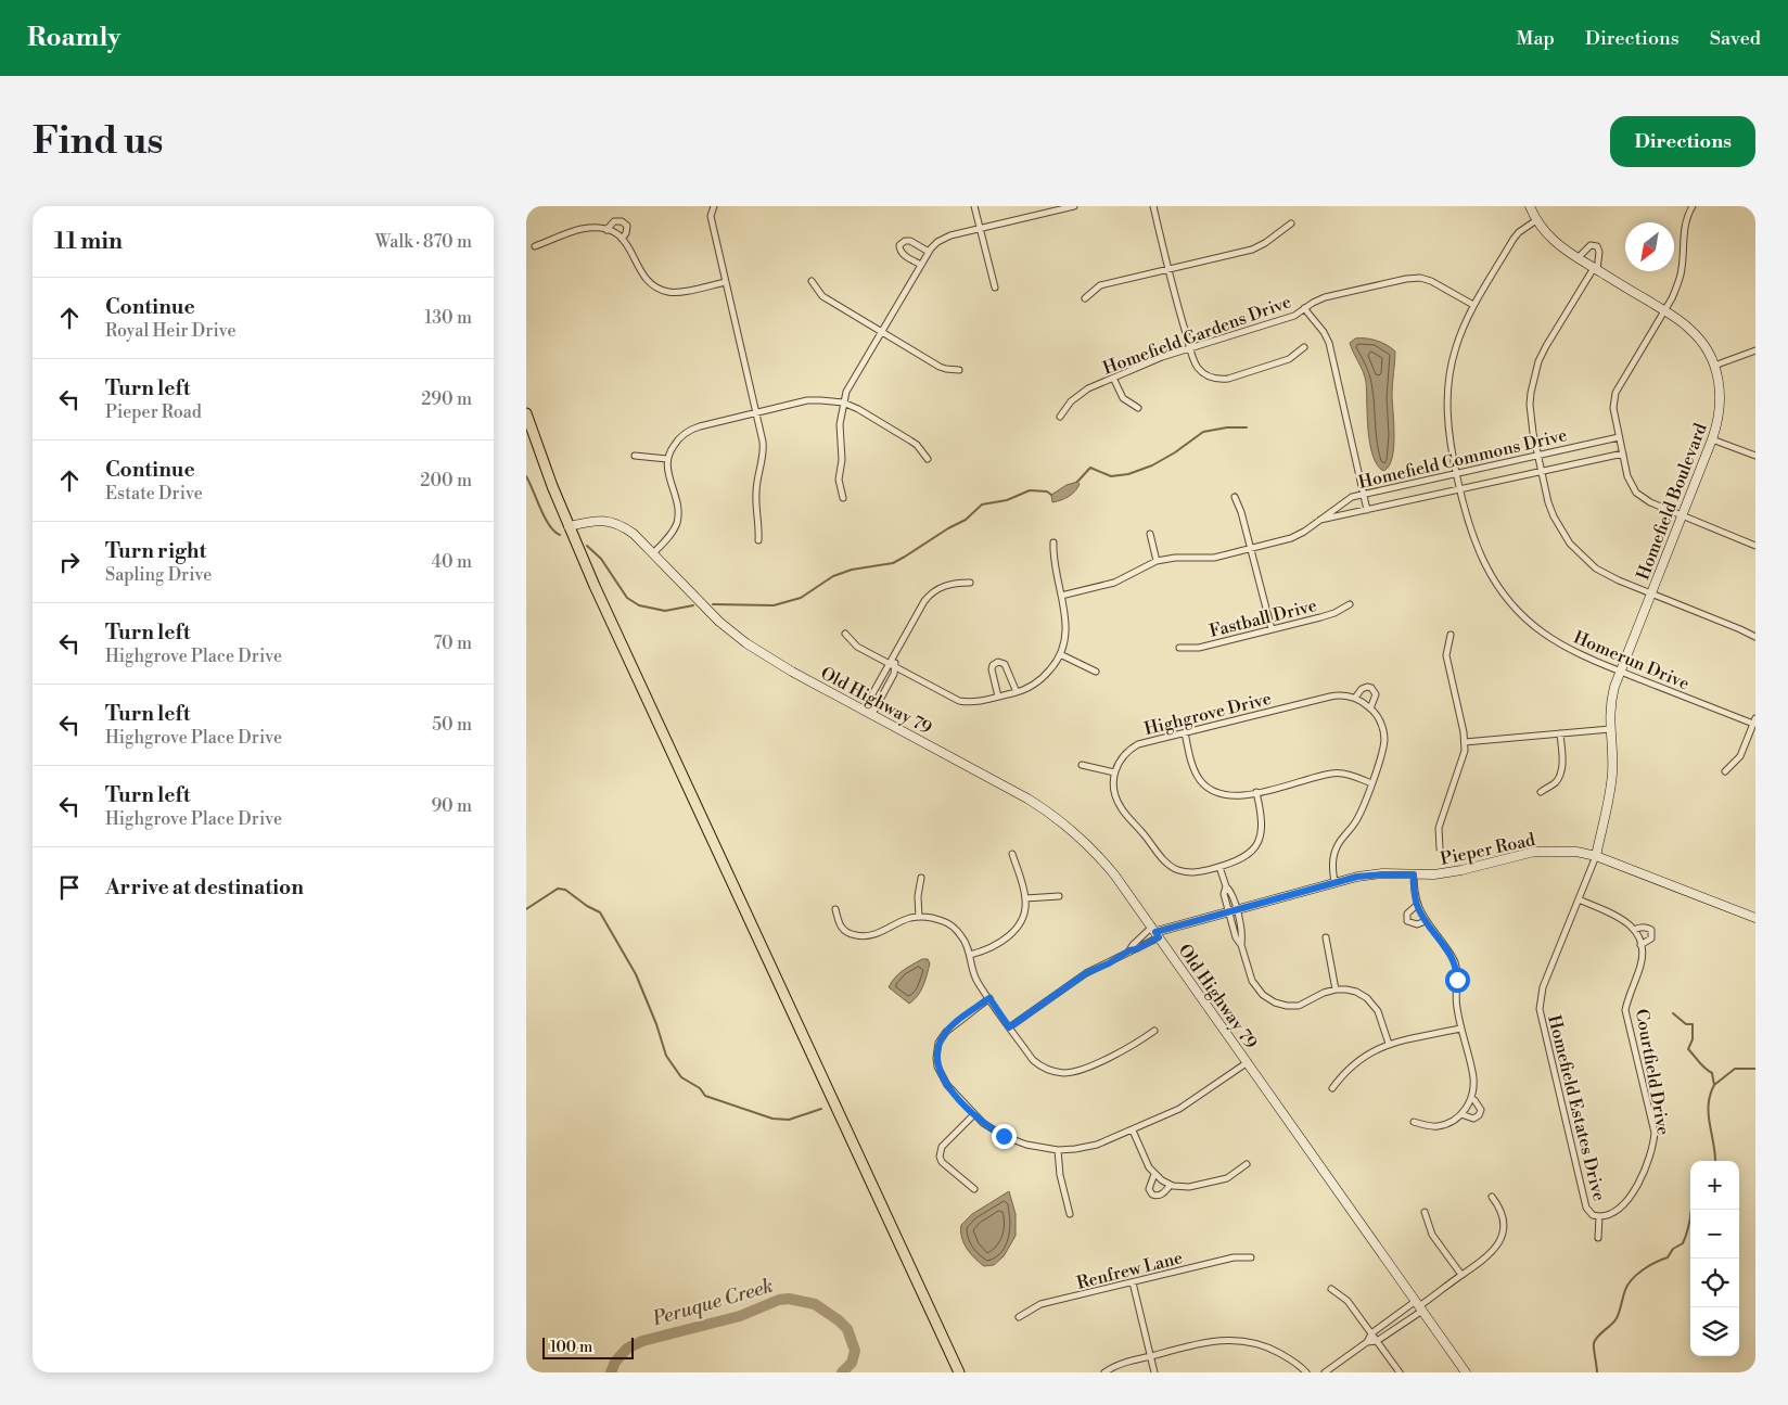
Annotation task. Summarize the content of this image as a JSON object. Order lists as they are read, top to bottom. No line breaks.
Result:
{"streets":{"street":["Homefield Gardens Drive","Homefield Commons Drive","Homefield Boulevard","Fastball Drive","Homerun Drive","Old Highway 79","Highgrove Drive","Pieper Road","Courtfield Drive","Homefield Estates Drive","Renfrew Lane"]},"crossings":[["Homefield Gardens Drive","Homerun Drive"],["Homefield Commons Drive","Homerun Drive"],["Homefield Boulevard","Homerun Drive"],["Homefield Boulevard","Pieper Road"],["Homefield Boulevard","Homefield Estates Drive"],["Old Highway 79","Pieper Road"],["Highgrove Drive","Pieper Road"],["Pieper Road","Homefield Estates Drive"],["Courtfield Drive","Homefield Estates Drive"]],"water":["Peruque Creek"],"scale_bar":"100 m","north":"bottom left","page":{"header":"Roamly","nav":["Map","Directions","Saved"],"buttons":"Directions","title":"Find us","heading":["11 min","Walk · 870 m"],"list":[["Continue","Royal Heir Drive","130 m"],["Turn left","Pieper Road","290 m"],["Continue","Estate Drive","200 m"],["Turn right","Sapling Drive","40 m"],["Turn left","Highgrove Place Drive","70 m"],["Turn left","Highgrove Place Drive","50 m"],["Turn left","Highgrove Place Drive","90 m"],"Arrive at destination"],"map_buttons":["+","−"],"scale":"100 m"}}
